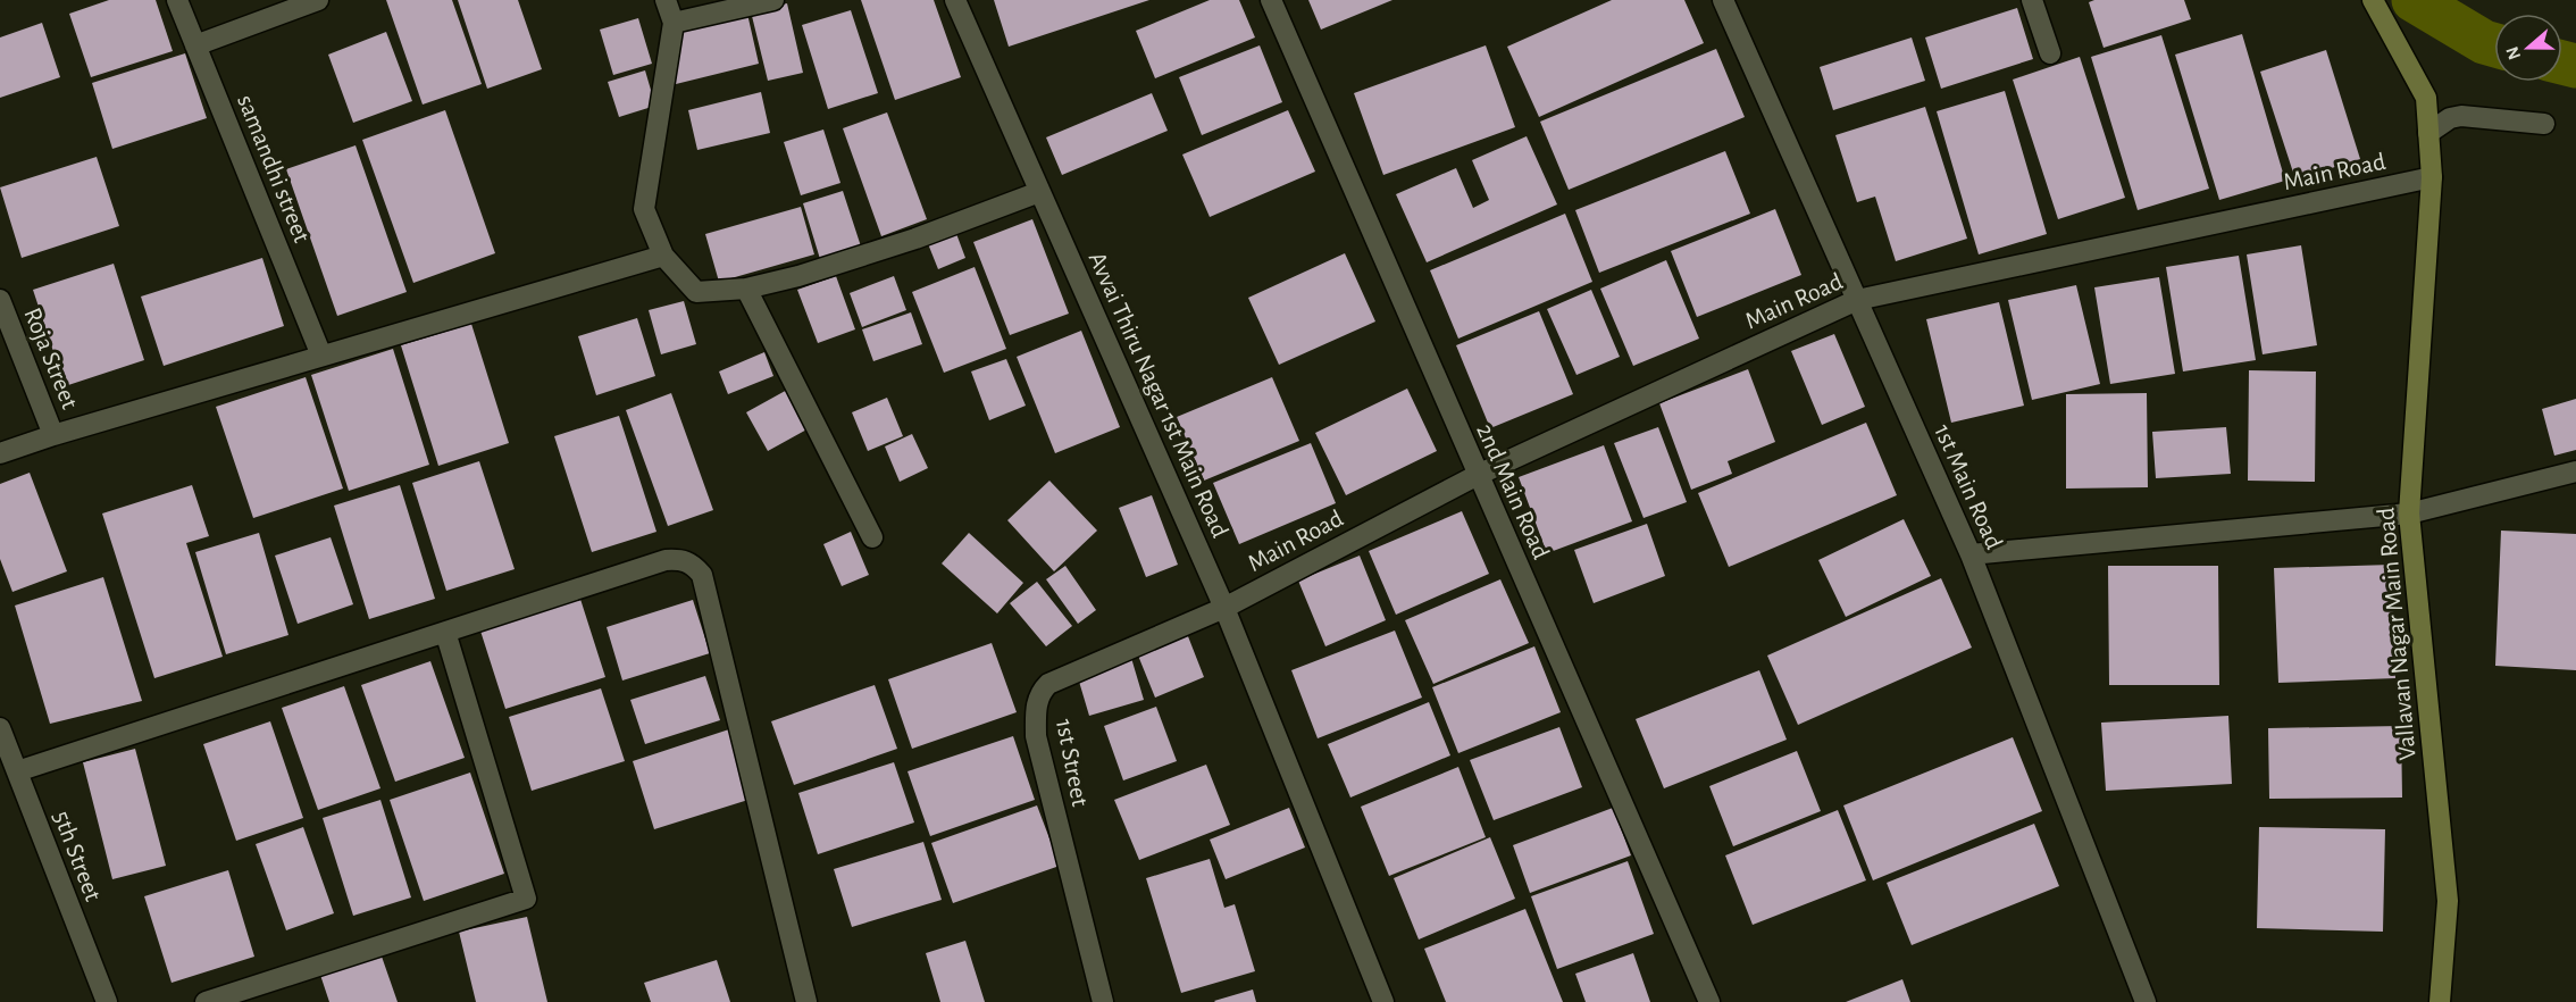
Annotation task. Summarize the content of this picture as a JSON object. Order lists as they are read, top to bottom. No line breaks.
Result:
{"streets":{"street":["samandhi street","Main Road","Roja Street","Avvai Thiru Nagar 1st Main Road","1st Main Road","2nd Main Road","Vallavan Nagar Main Road","1st Street","5th Street"]},"crossings":[["Main Road","Avvai Thiru Nagar 1st Main Road"],["Main Road","1st Main Road"],["Main Road","2nd Main Road"],["Main Road","Vallavan Nagar Main Road"],["Main Road","1st Street"],["Avvai Thiru Nagar 1st Main Road","1st Street"]],"north":"left"}
